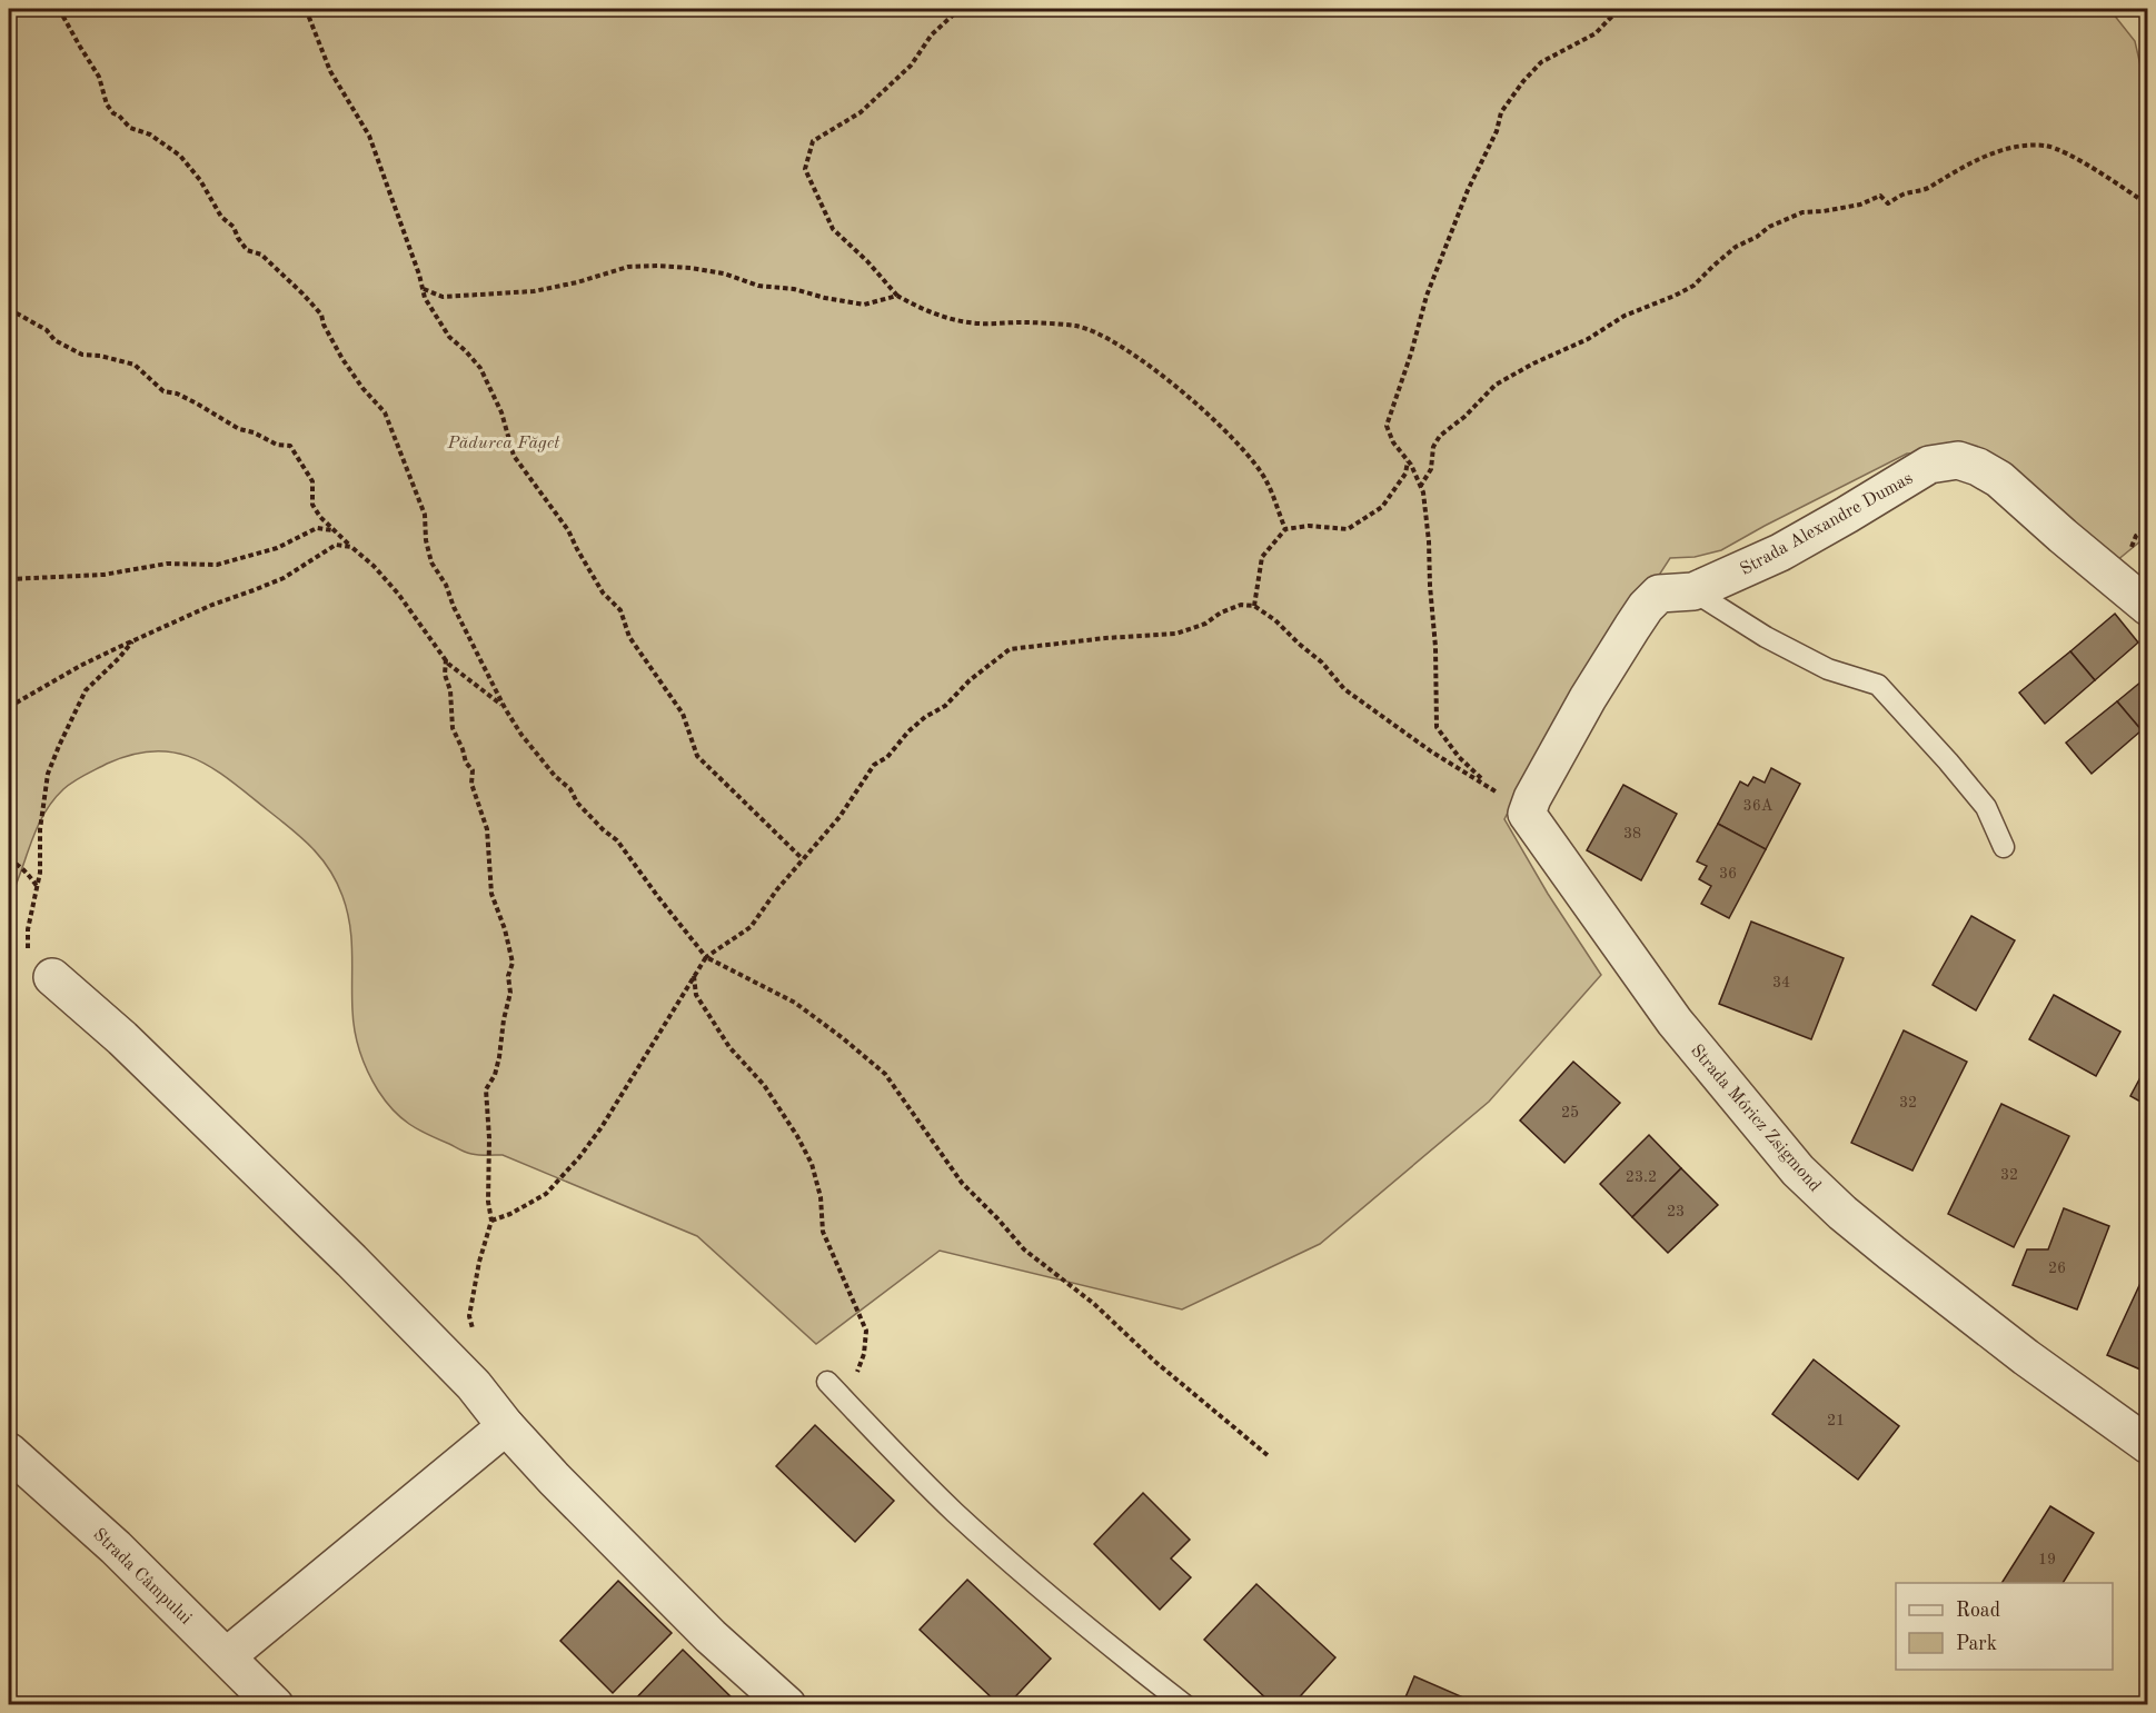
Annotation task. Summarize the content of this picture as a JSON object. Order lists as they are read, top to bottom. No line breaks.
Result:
{"streets":{"street":["Strada Alexandre Dumas","Strada Móricz Zsigmond","Strada Câmpului"]},"crossings":[["Strada Alexandre Dumas","Strada Móricz Zsigmond"]],"parks":["Pădurea Făget"],"house_numbers":["36A","38","36","34","32","25","32","23.2","23","26","21","19"],"legend":["Road","Park"]}
